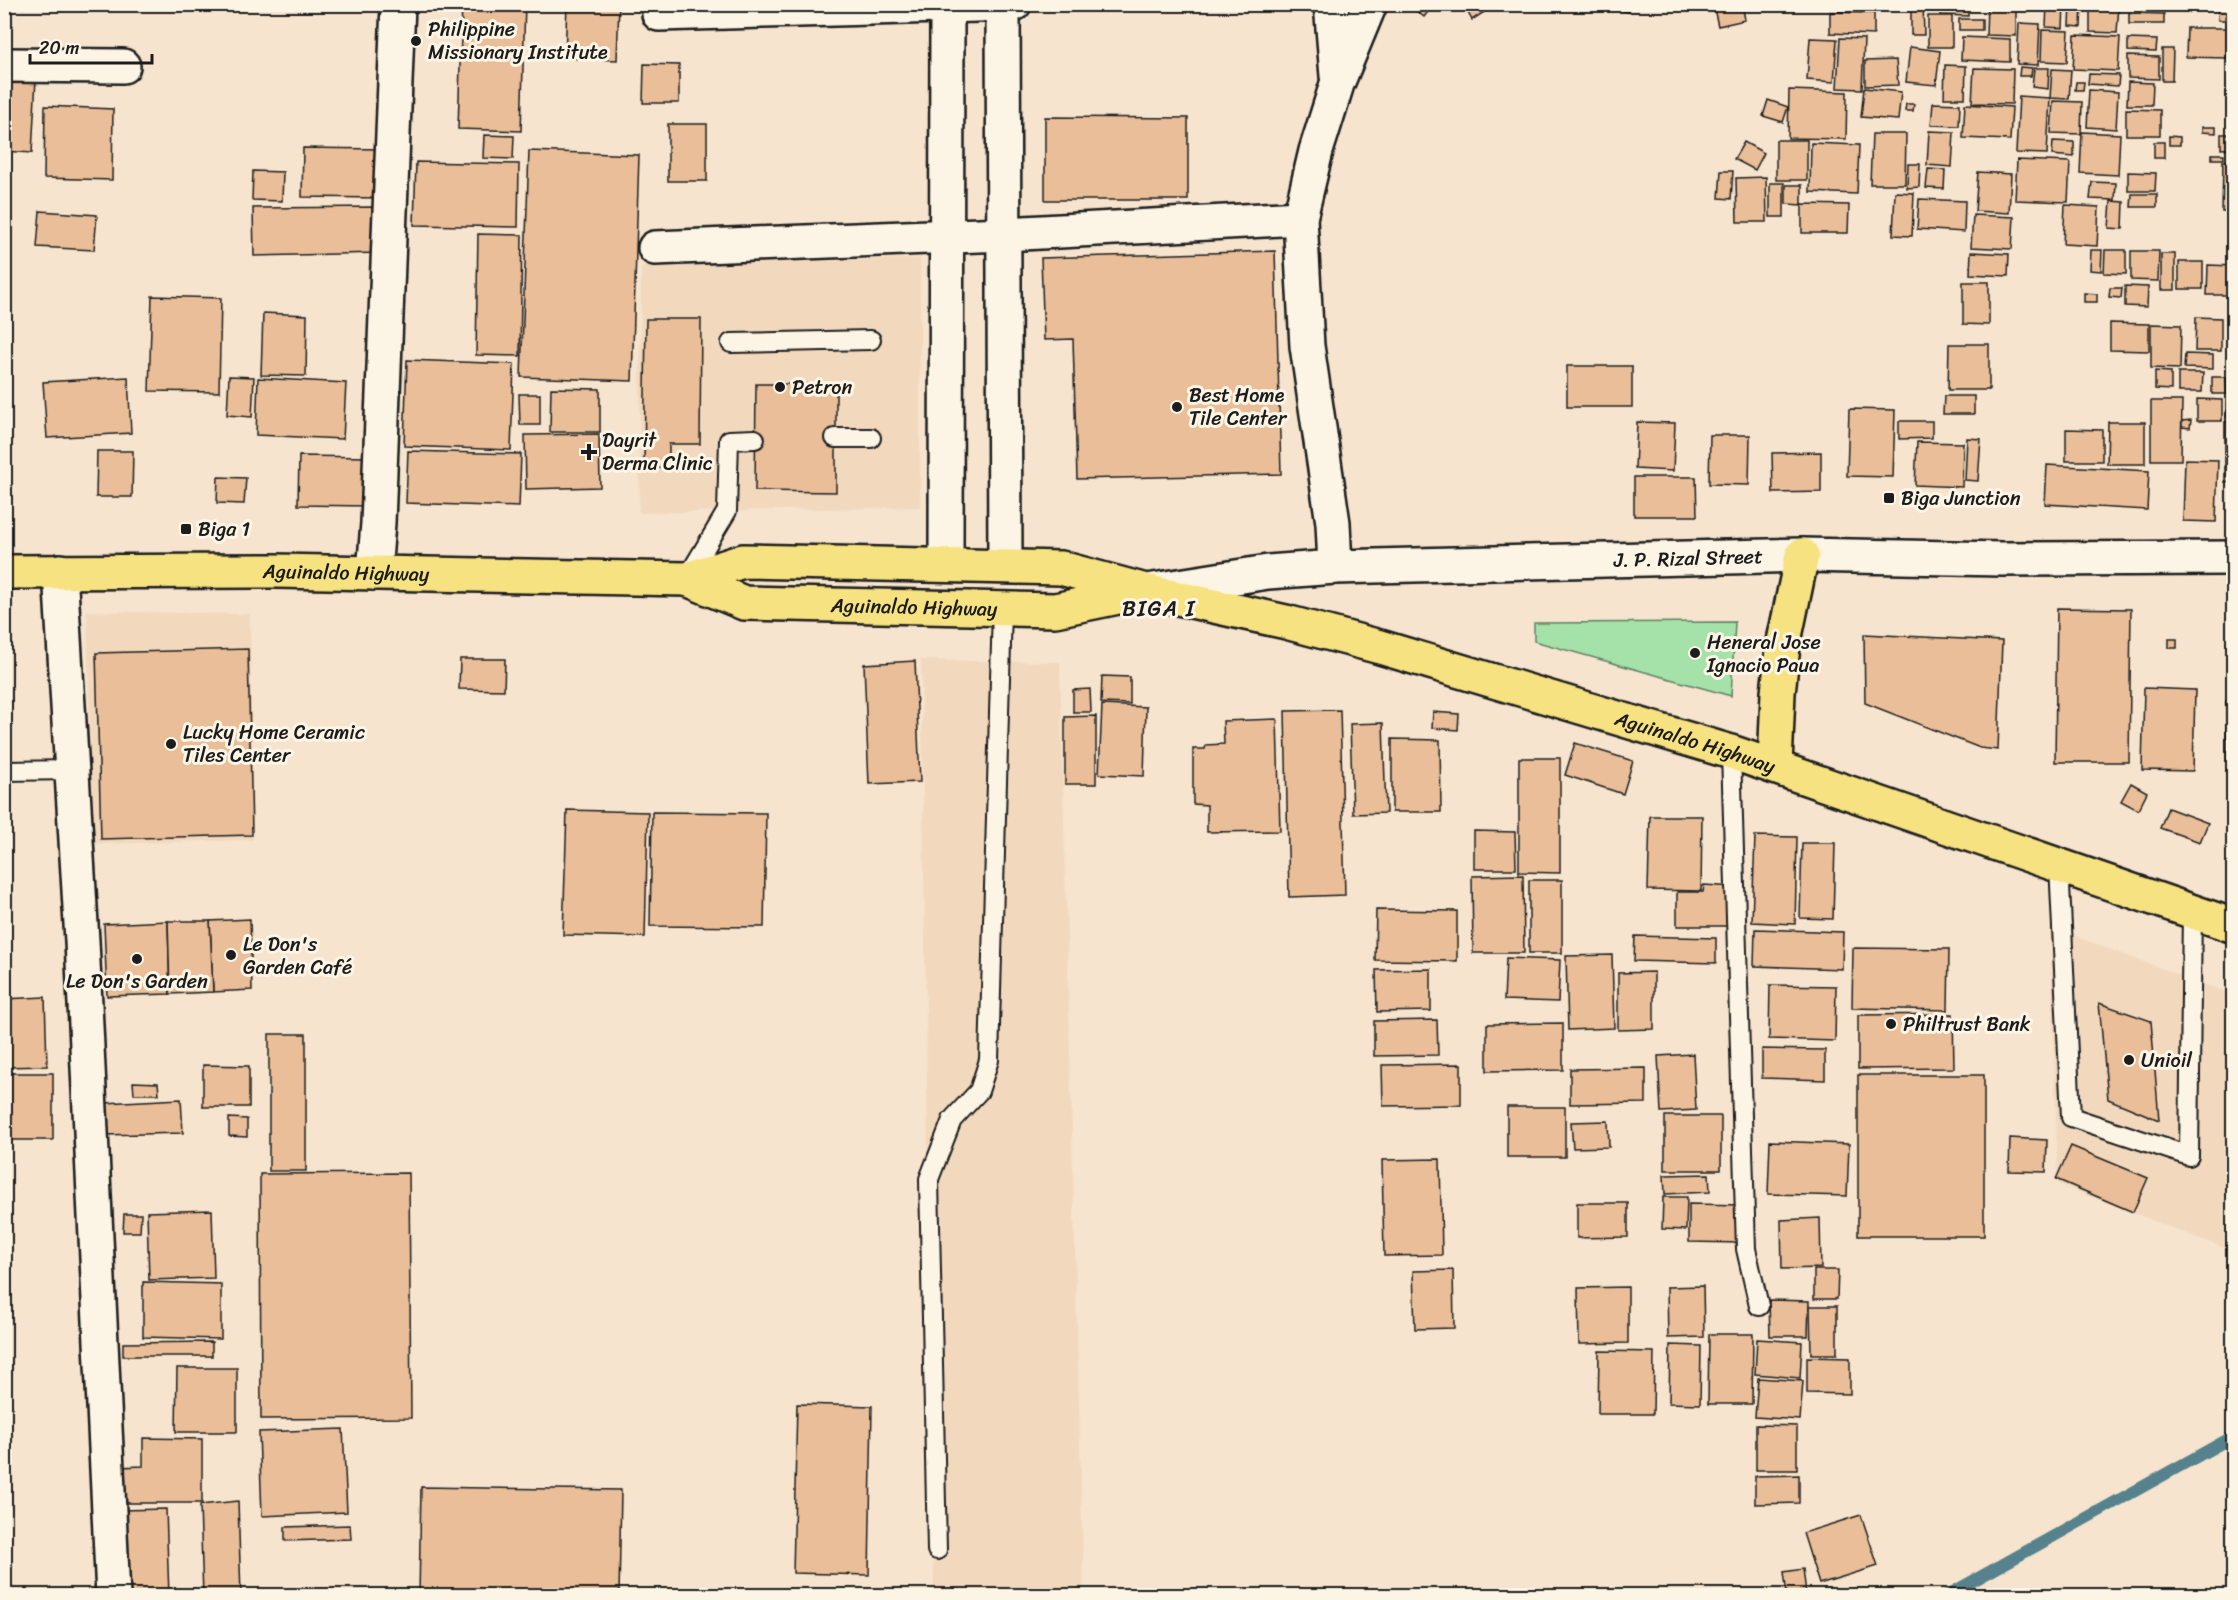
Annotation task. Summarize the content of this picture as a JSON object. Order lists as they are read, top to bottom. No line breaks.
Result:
{"streets":{"main road":["Aguinaldo Highway"],"street":["J. P. Rizal Street"]},"crossings":[["J. P. Rizal Street","Aguinaldo Highway"]],"districts":["BIGA I"],"places":{"other":["Philippine Missionary Institute","Petron","Best Home Tile Center","Heneral Jose Ignacio Paua","Lucky Home Ceramic Tiles Center","Le Don's Garden Café","Le Don's Garden","Philtrust Bank","Unioil"],"health":["Dayrit Derma Clinic"],"transit":["Biga Junction","Biga 1"]},"scale_bar":"20 m"}
